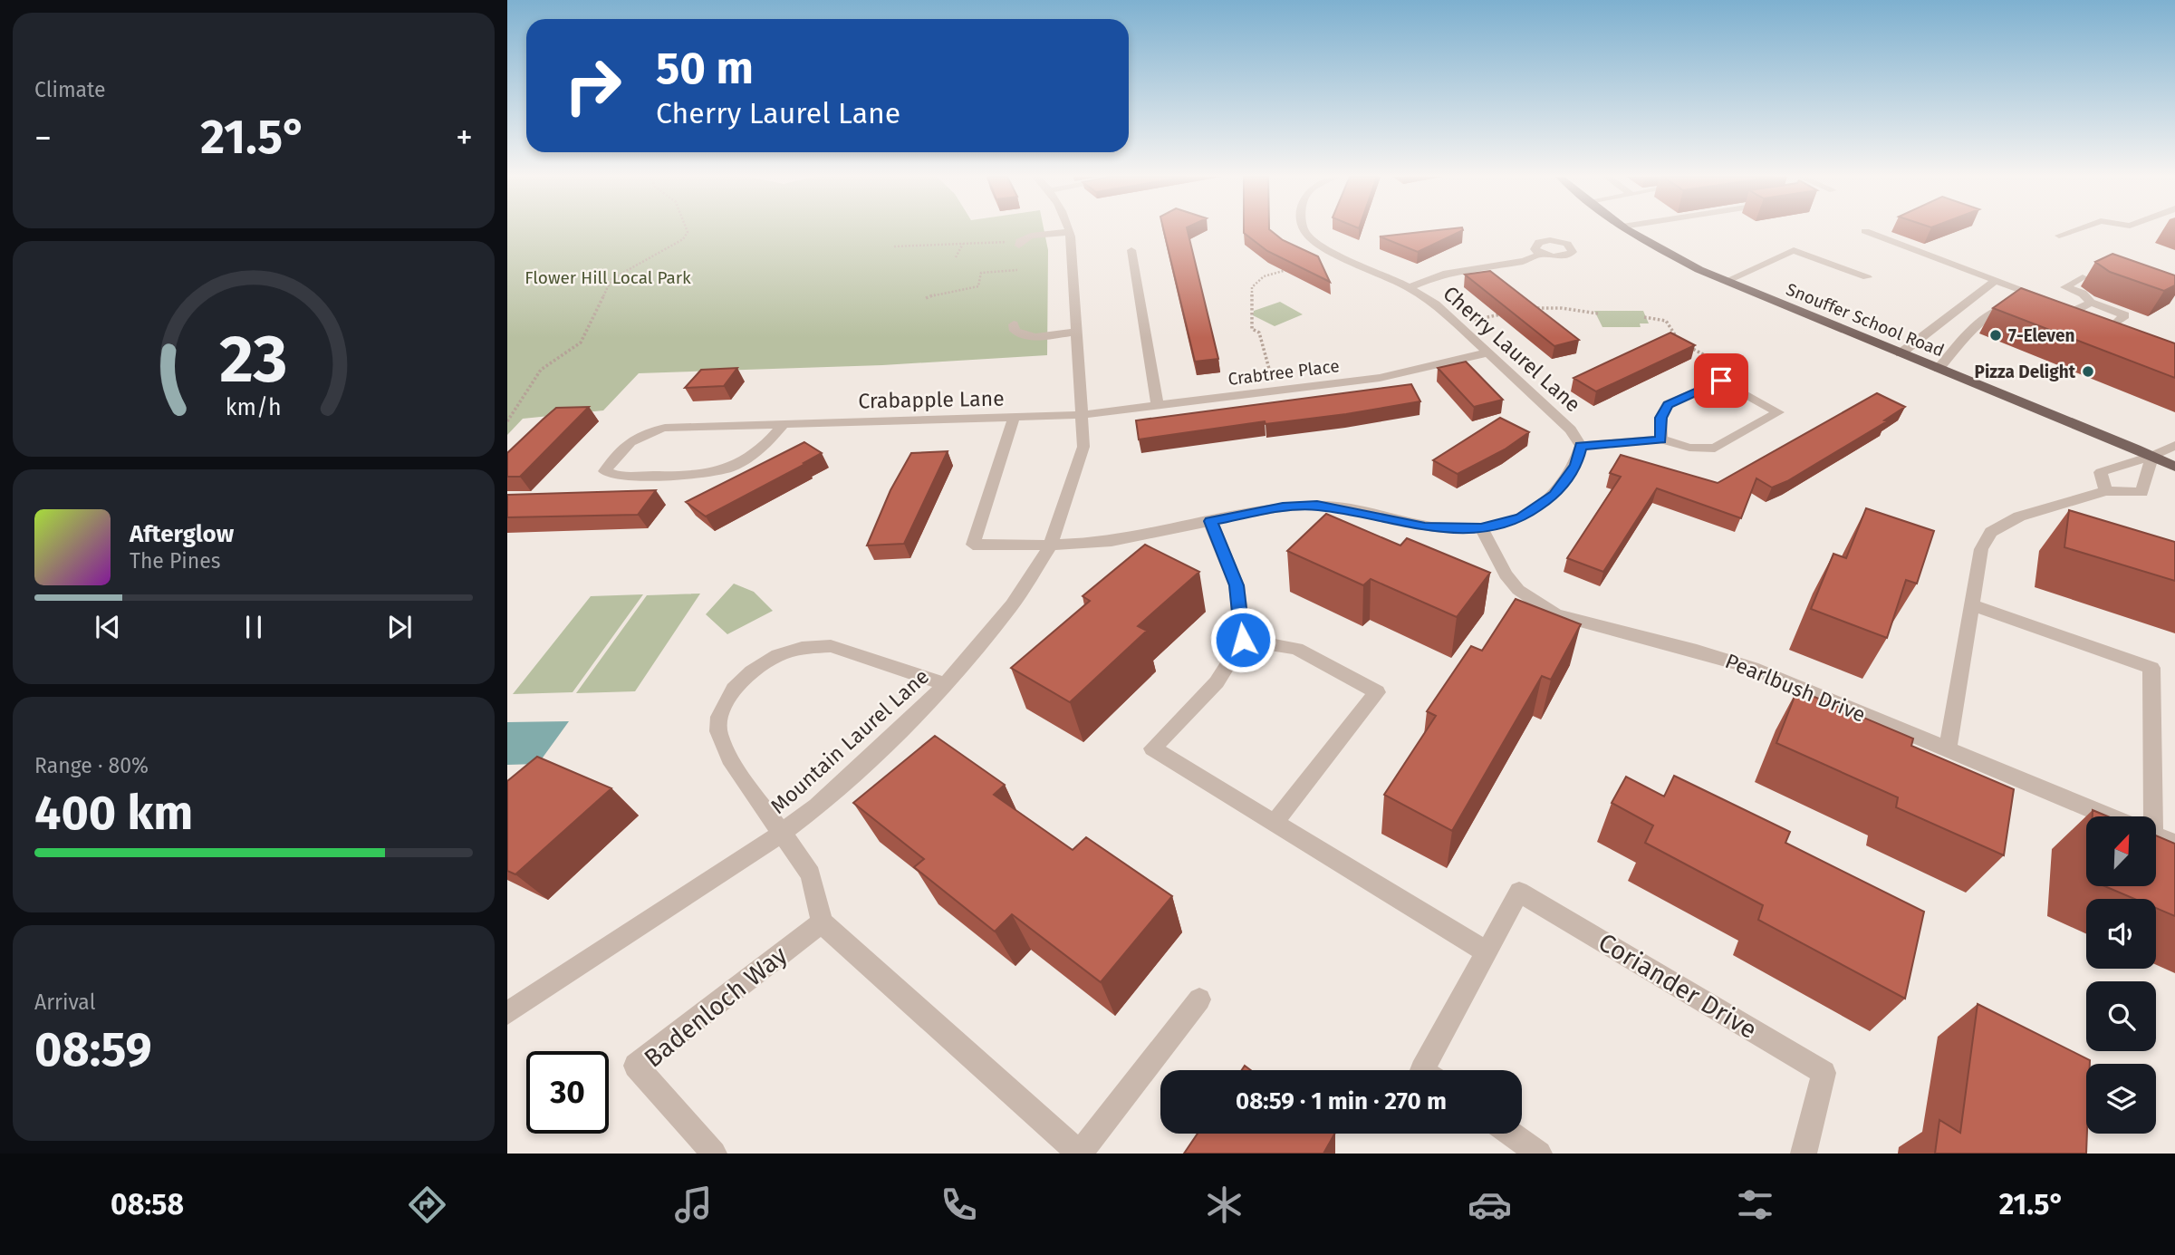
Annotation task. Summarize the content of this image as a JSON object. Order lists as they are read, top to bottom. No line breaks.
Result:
{"streets":{"main road":["Snouffer School Road"],"street":["Cherry Laurel Lane","Crabtree Place","Crabapple Lane","Pearlbush Drive","Mountain Laurel Lane","Coriander Drive","Badenloch Way"]},"crossings":[["Cherry Laurel Lane","Crabtree Place"],["Crabtree Place","Crabapple Lane"],["Crabtree Place","Mountain Laurel Lane"],["Crabapple Lane","Mountain Laurel Lane"]],"parks":["Flower Hill Local Park"],"places":["7-Eleven","Pizza Delight"],"north":"top right","page":{"tile":["Climate",["Range · 80%","400 km"],["Arrival","08:59"]],"turn":["50 m","Cherry Laurel Lane"],"heat":["−","21.5°","+"],"song":["Afterglow","The Pines"],"limit":"30","trip":"08:59 · 1 min · 270 m","tabs":["08:58","21.5°"],"gauge":["23","km/h"]}}
